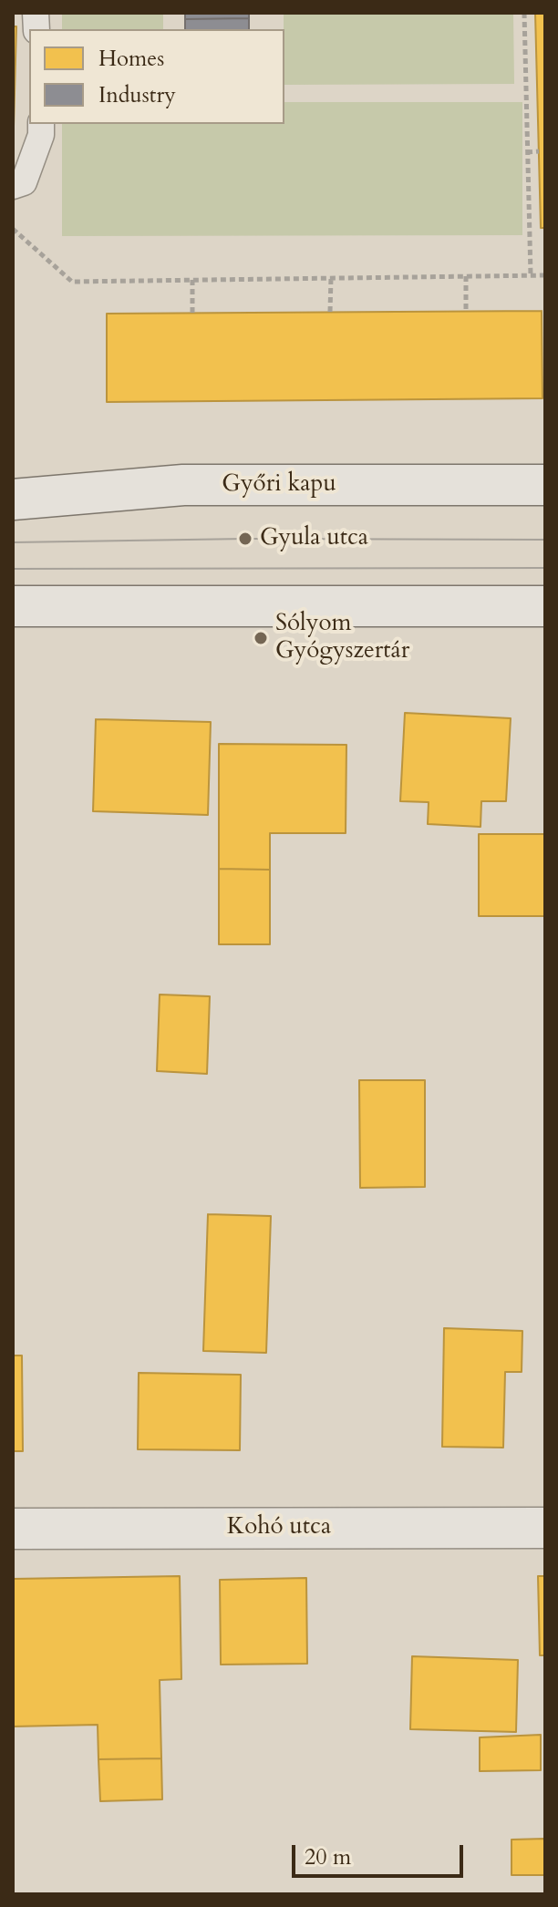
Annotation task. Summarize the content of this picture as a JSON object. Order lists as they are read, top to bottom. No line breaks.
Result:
{"streets":{"street":["Győri kapu","Kohó utca"]},"places":["Gyula utca","Sólyom Gyógyszertár"],"legend":["Homes","Industry"],"scale_bar":"20 m"}
